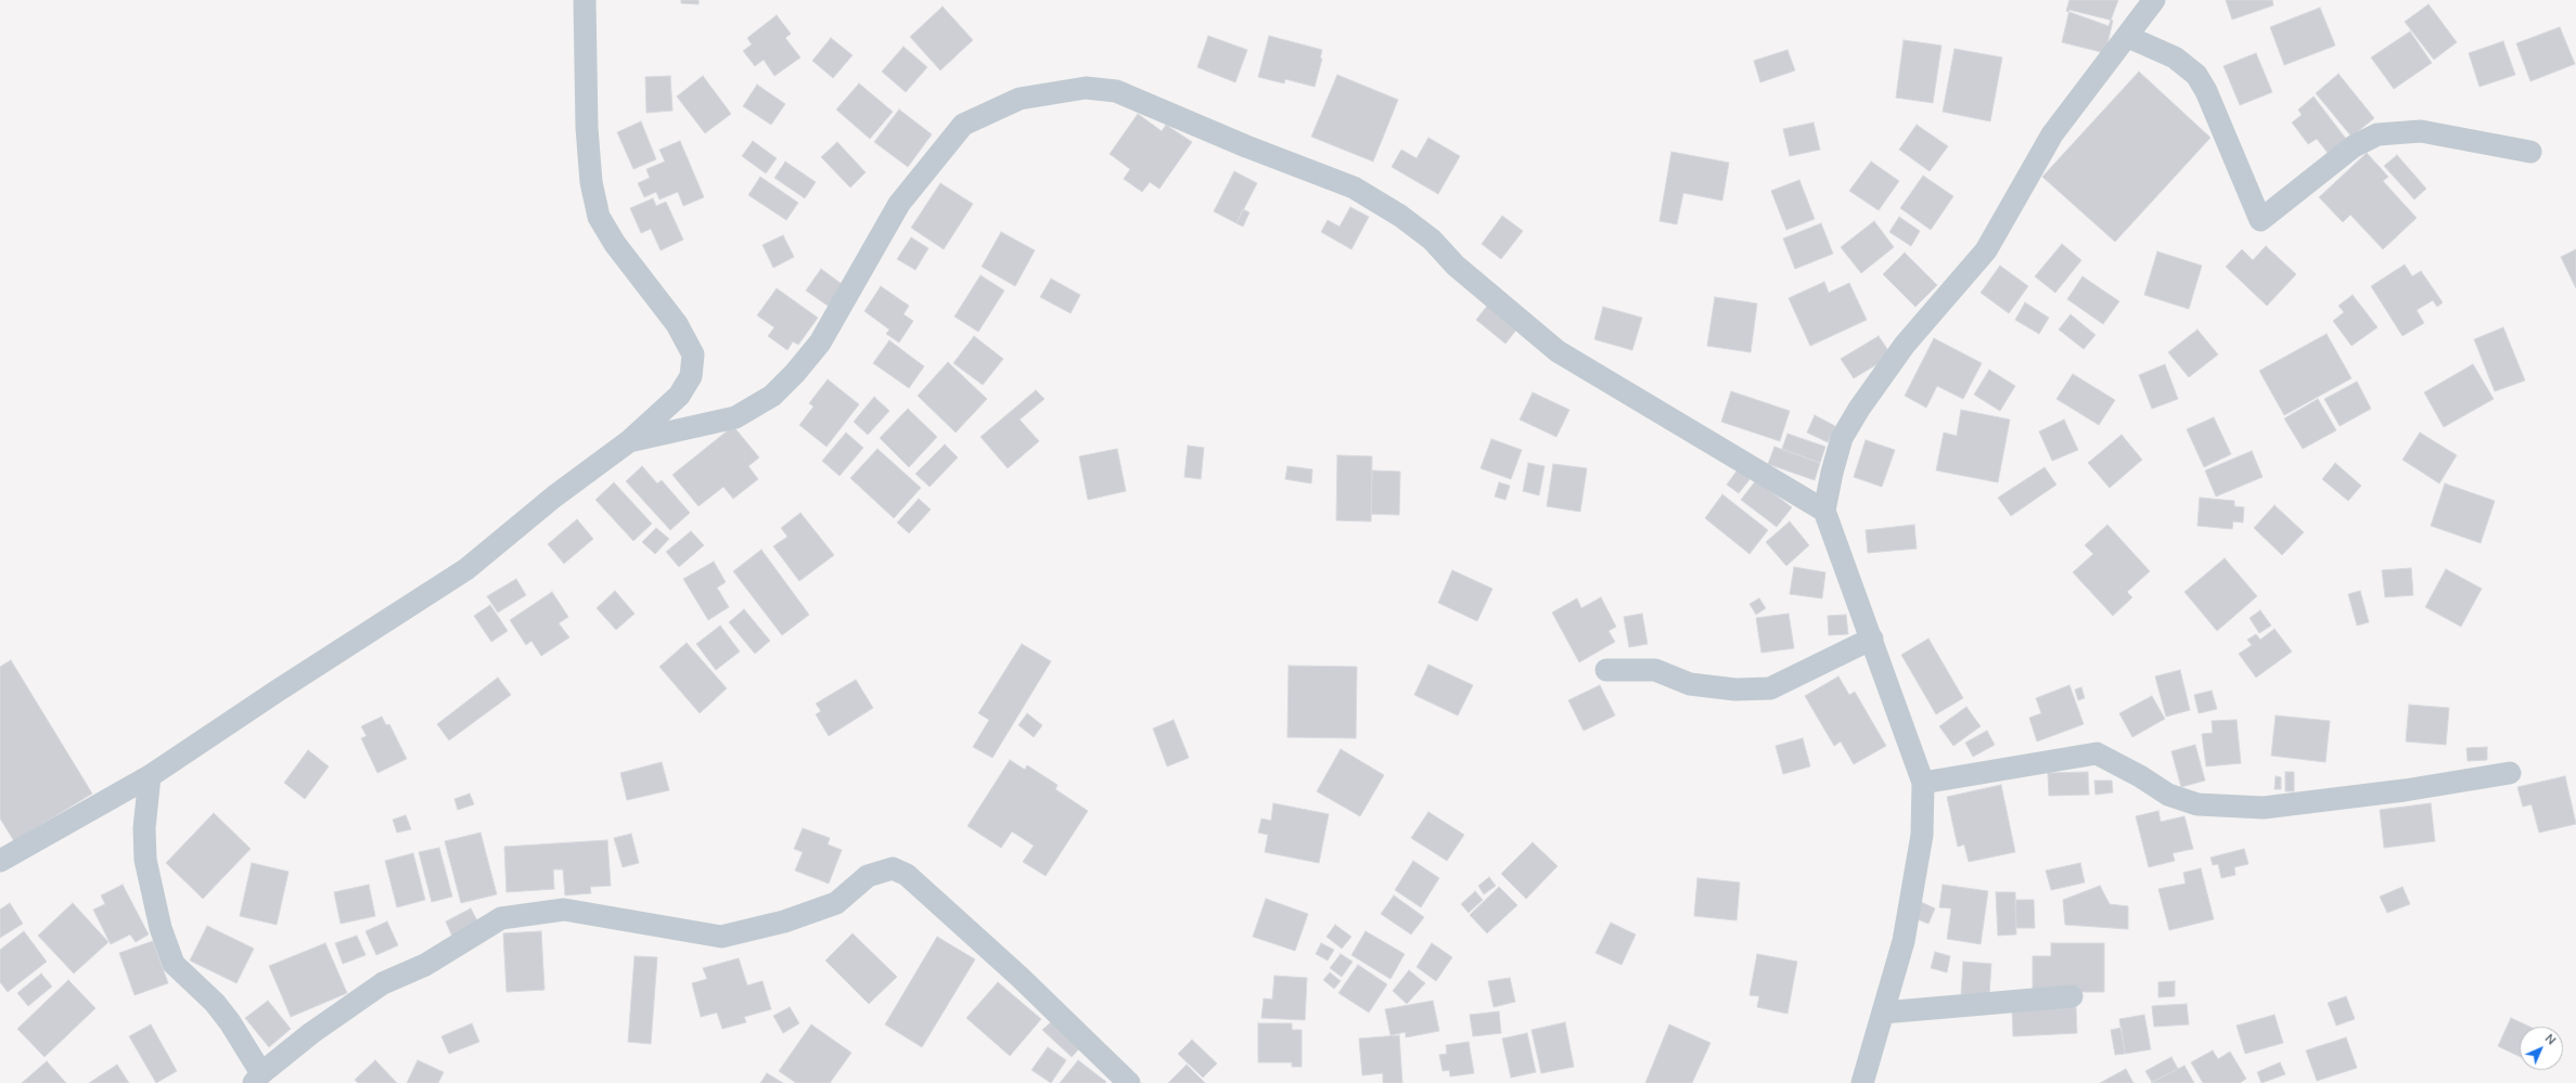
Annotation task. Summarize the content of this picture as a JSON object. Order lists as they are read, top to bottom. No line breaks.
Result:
{"north":"top right"}
